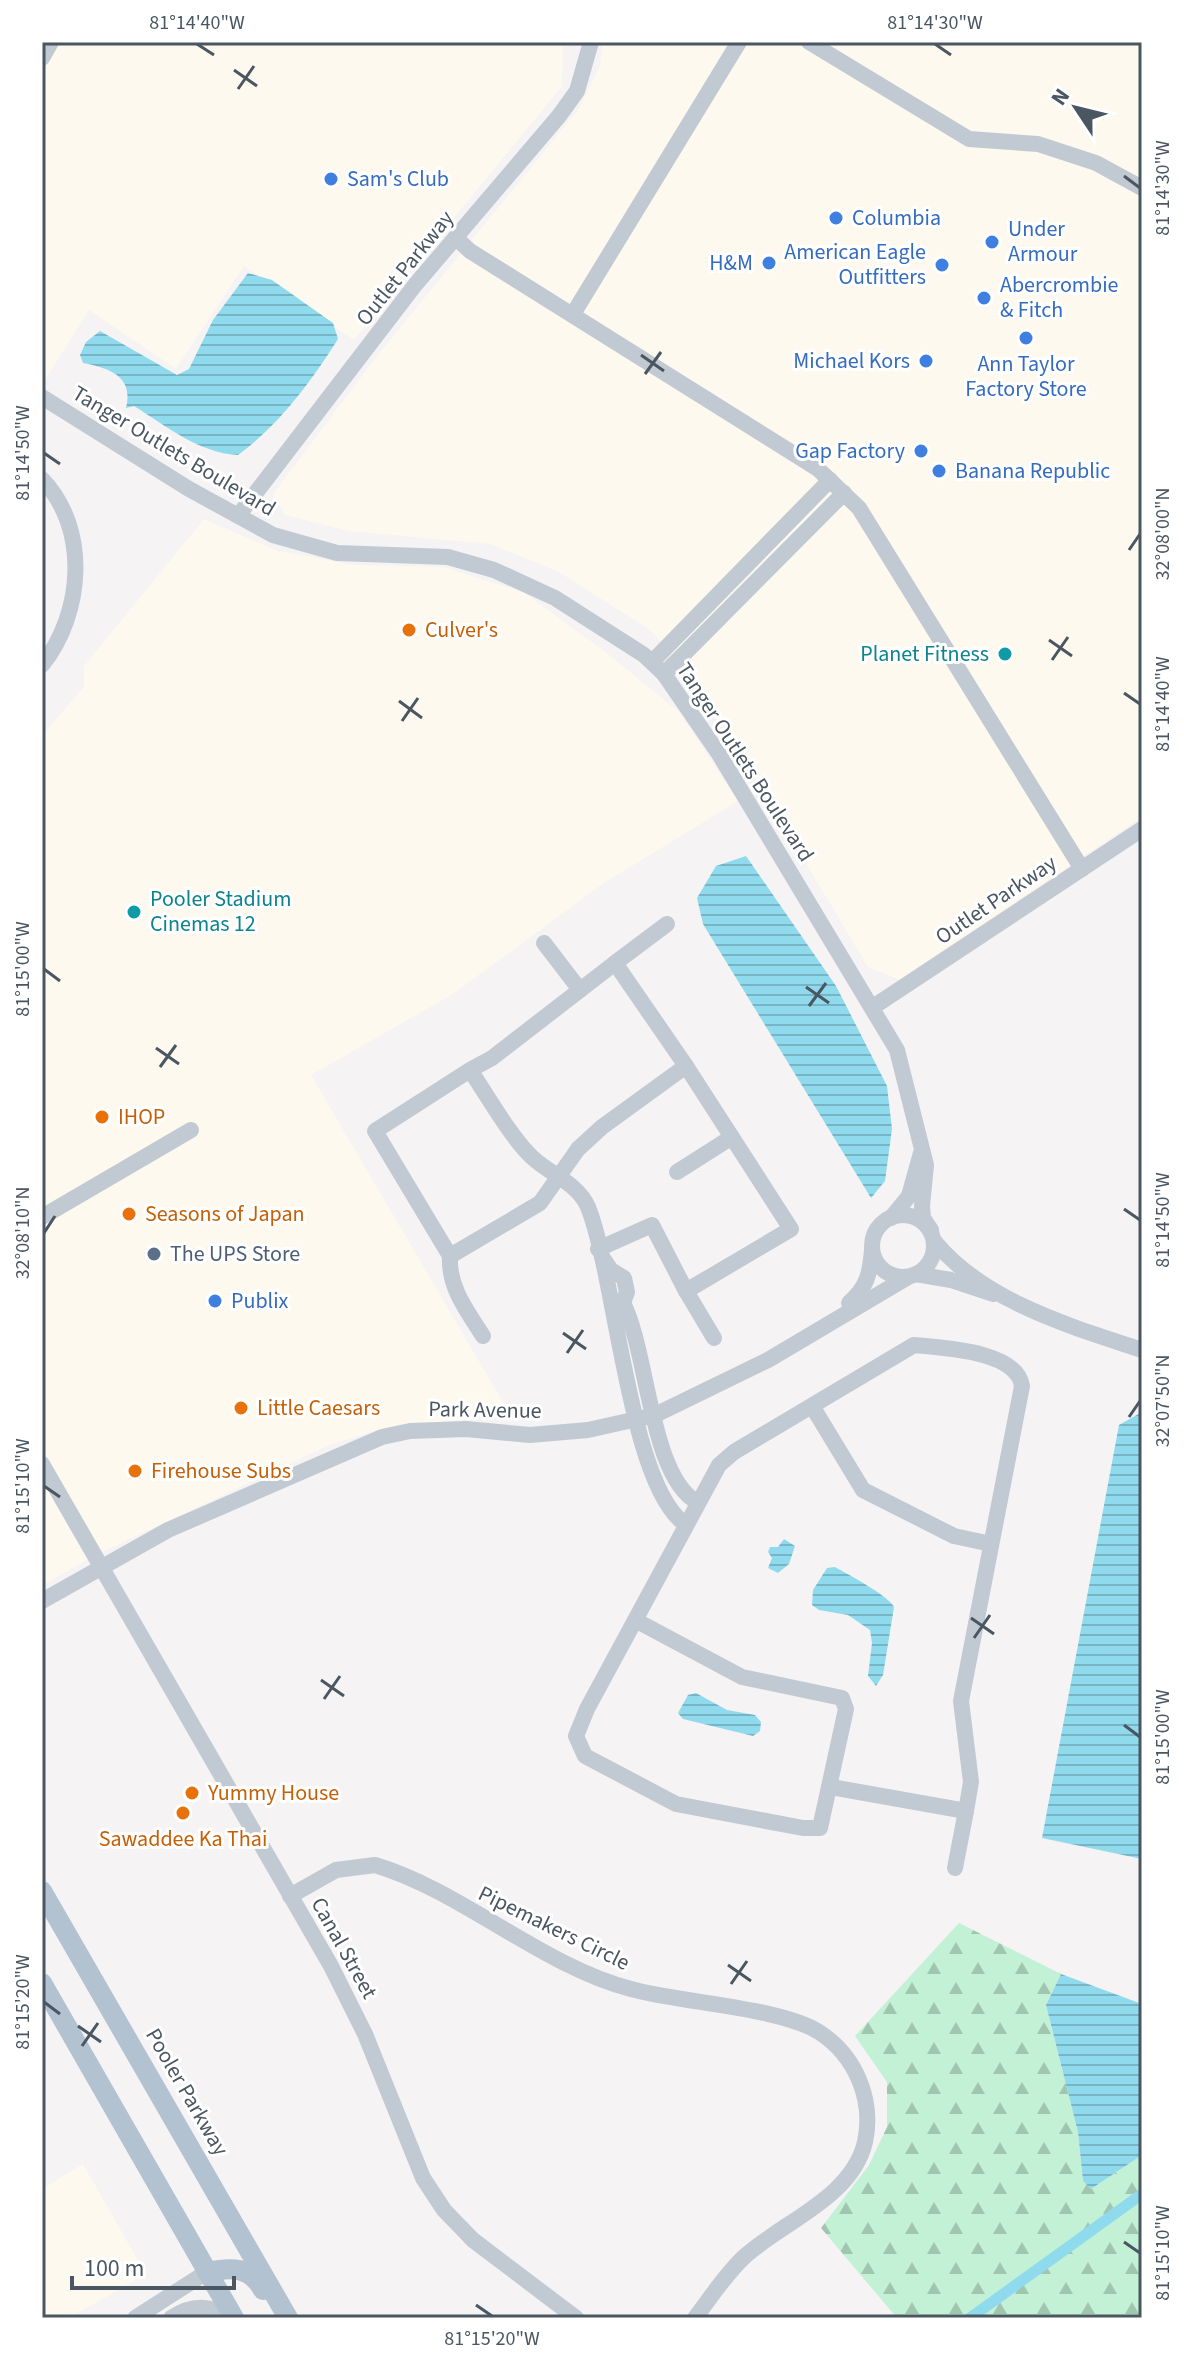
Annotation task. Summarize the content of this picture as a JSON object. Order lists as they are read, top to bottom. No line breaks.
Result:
{"streets":{"main road":["Pooler Parkway"],"street":["Outlet Parkway","Tanger Outlets Boulevard","Park Avenue","Pipemakers Circle","Canal Street"]},"crossings":[["Outlet Parkway","Tanger Outlets Boulevard"],["Tanger Outlets Boulevard","Park Avenue"],["Park Avenue","Canal Street"],["Pipemakers Circle","Canal Street"]],"places":["Sam's Club","Columbia","Under Armour","H&M","American Eagle Outfitters","Abercrombie & Fitch","Ann Taylor Factory Store","Michael Kors","Gap Factory","Banana Republic","Culver's","Planet Fitness","Pooler Stadium Cinemas 12","IHOP","Seasons of Japan","The UPS Store","Publix","Little Caesars","Firehouse Subs","Yummy House","Sawaddee Ka Thai"],"scale_bar":"100 m","north":"top left","coordinates":["81°14'40\"W","81°14'30\"W","81°14'50\"W","32°08'00\"N","81°15'00\"W","32°08'10\"N","32°07'50\"N","81°15'10\"W","81°15'20\"W"]}
